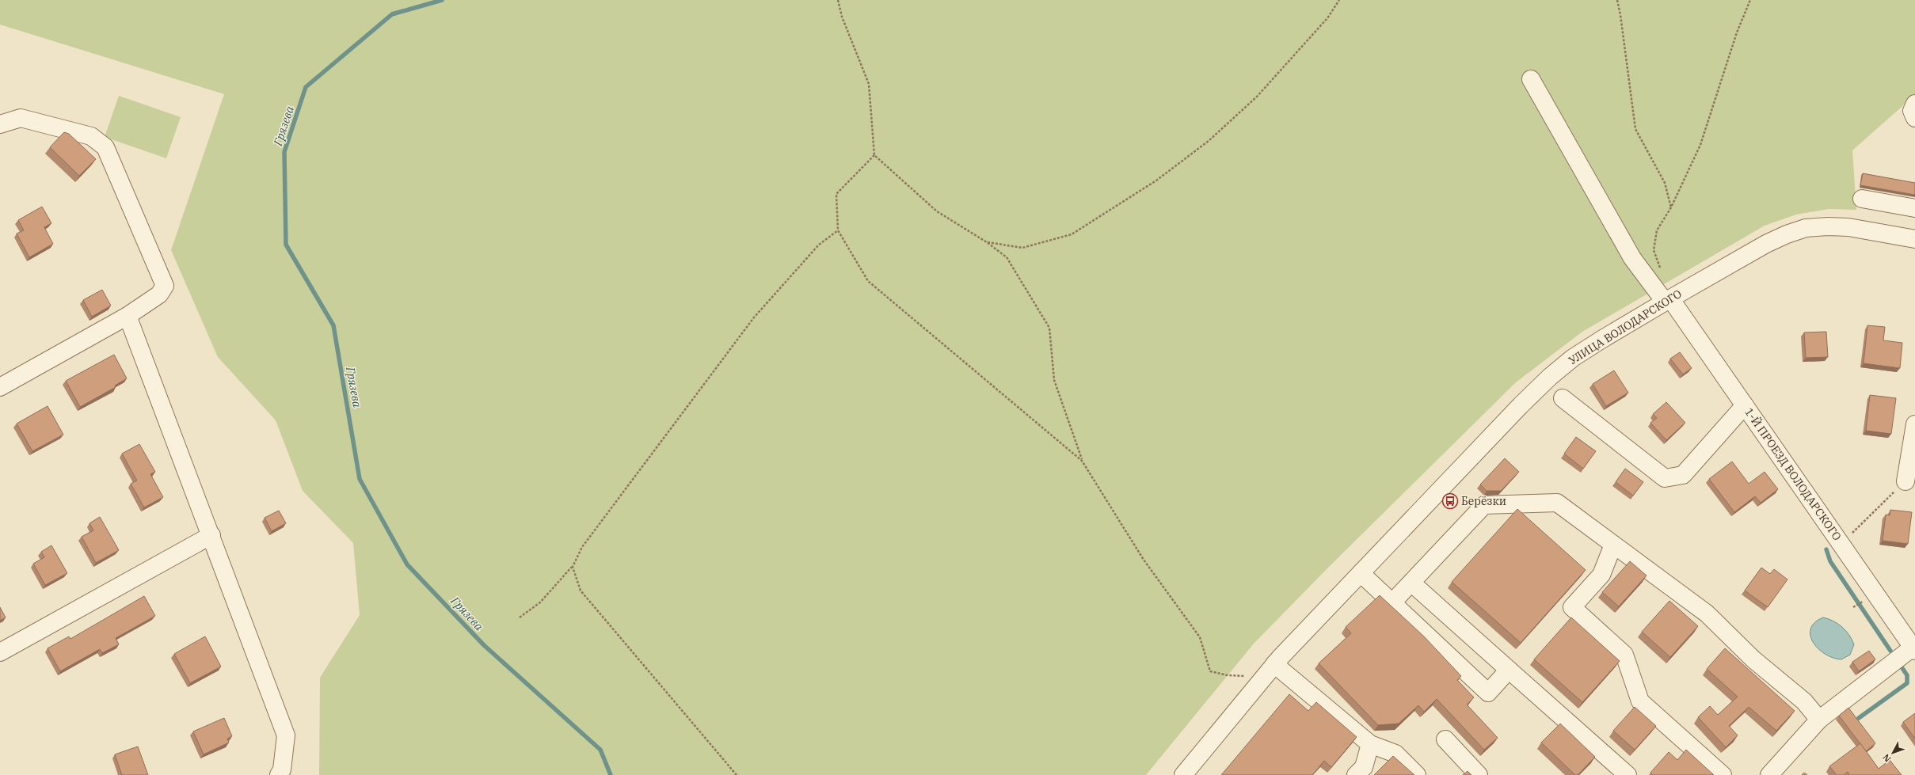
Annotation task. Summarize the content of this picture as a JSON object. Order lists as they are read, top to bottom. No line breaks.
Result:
{"streets":{"street":["УЛИЦА ВОЛОДАРСКОГО","1-Й ПРОЕЗД ВОЛОДАРСКОГО"]},"crossings":[["УЛИЦА ВОЛОДАРСКОГО","1-Й ПРОЕЗД ВОЛОДАРСКОГО"]],"water":["Грязева"],"places":{"bus stop":["Берёзки"]},"north":"bottom left"}
